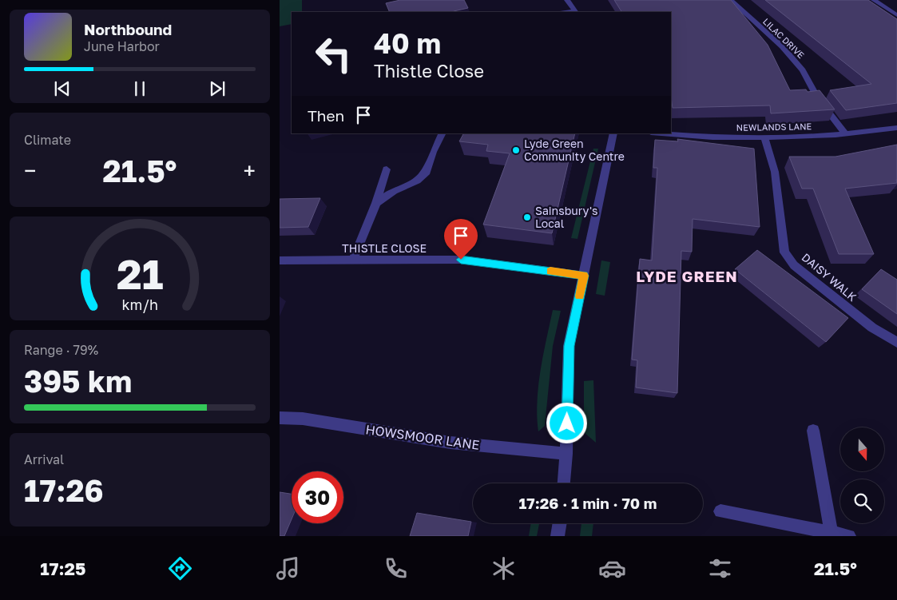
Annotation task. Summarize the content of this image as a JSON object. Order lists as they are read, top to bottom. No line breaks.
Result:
{"streets":{"street":["LILAC DRIVE","NEWLANDS LANE","THISTLE CLOSE","DAISY WALK","HOWSMOOR LANE"]},"crossings":[["LILAC DRIVE","NEWLANDS LANE"],["NEWLANDS LANE","DAISY WALK"]],"districts":["LYDE GREEN"],"places":["Lyde Green Community Centre","Sainsbury's Local"],"north":"bottom","page":{"turn":["40 m","Thistle Close"],"song":["Northbound","June Harbor"],"then":"Then","tile":["Climate",["Range · 79%","395 km"],["Arrival","17:26"]],"heat":["−","21.5°","+"],"limit":"30","trip":"17:26 · 1 min · 70 m","tabs":["17:25","21.5°"],"gauge":["21","km/h"]}}
